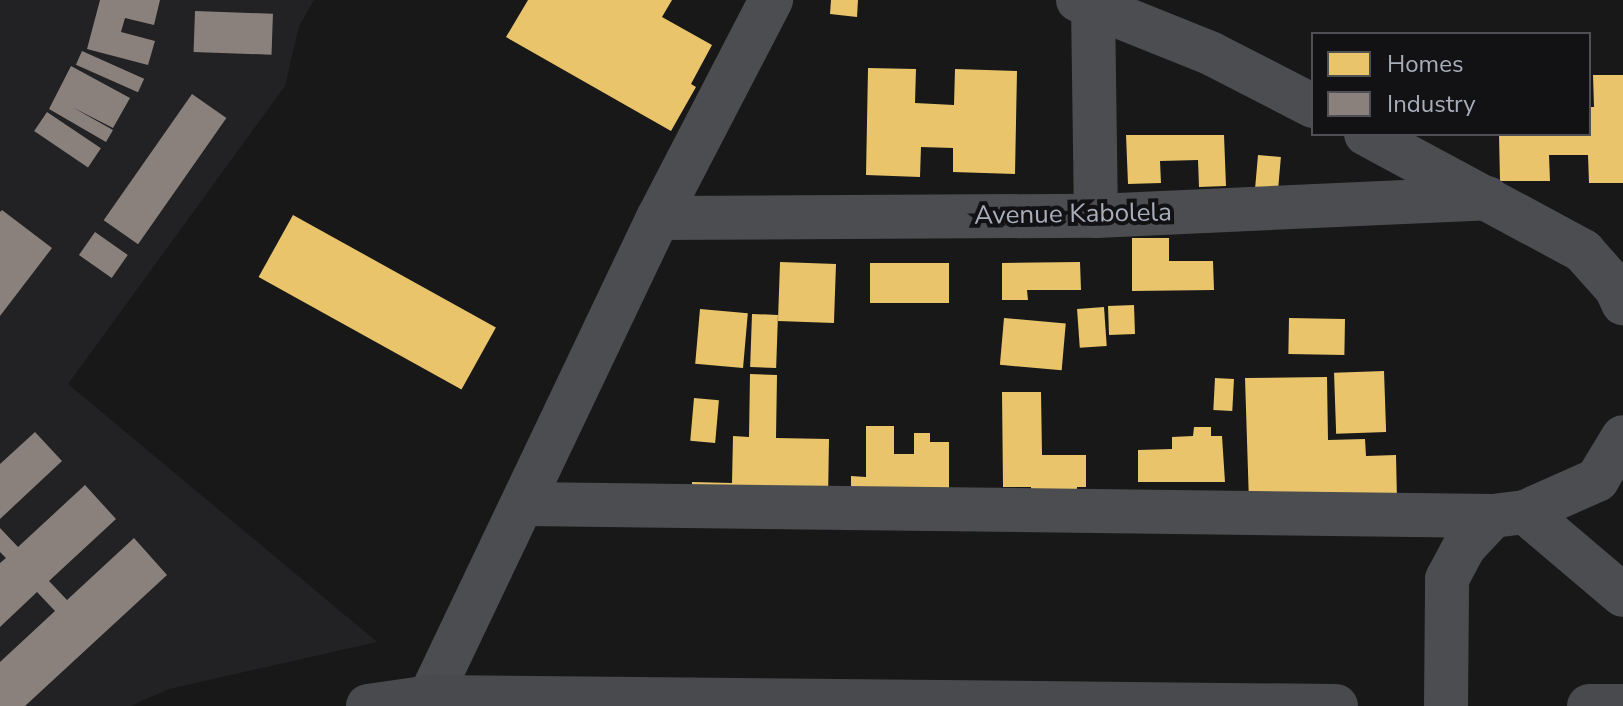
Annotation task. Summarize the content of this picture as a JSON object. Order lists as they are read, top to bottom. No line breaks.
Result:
{"streets":{"street":["Avenue Kabolela"]},"legend":["Homes","Industry"]}
